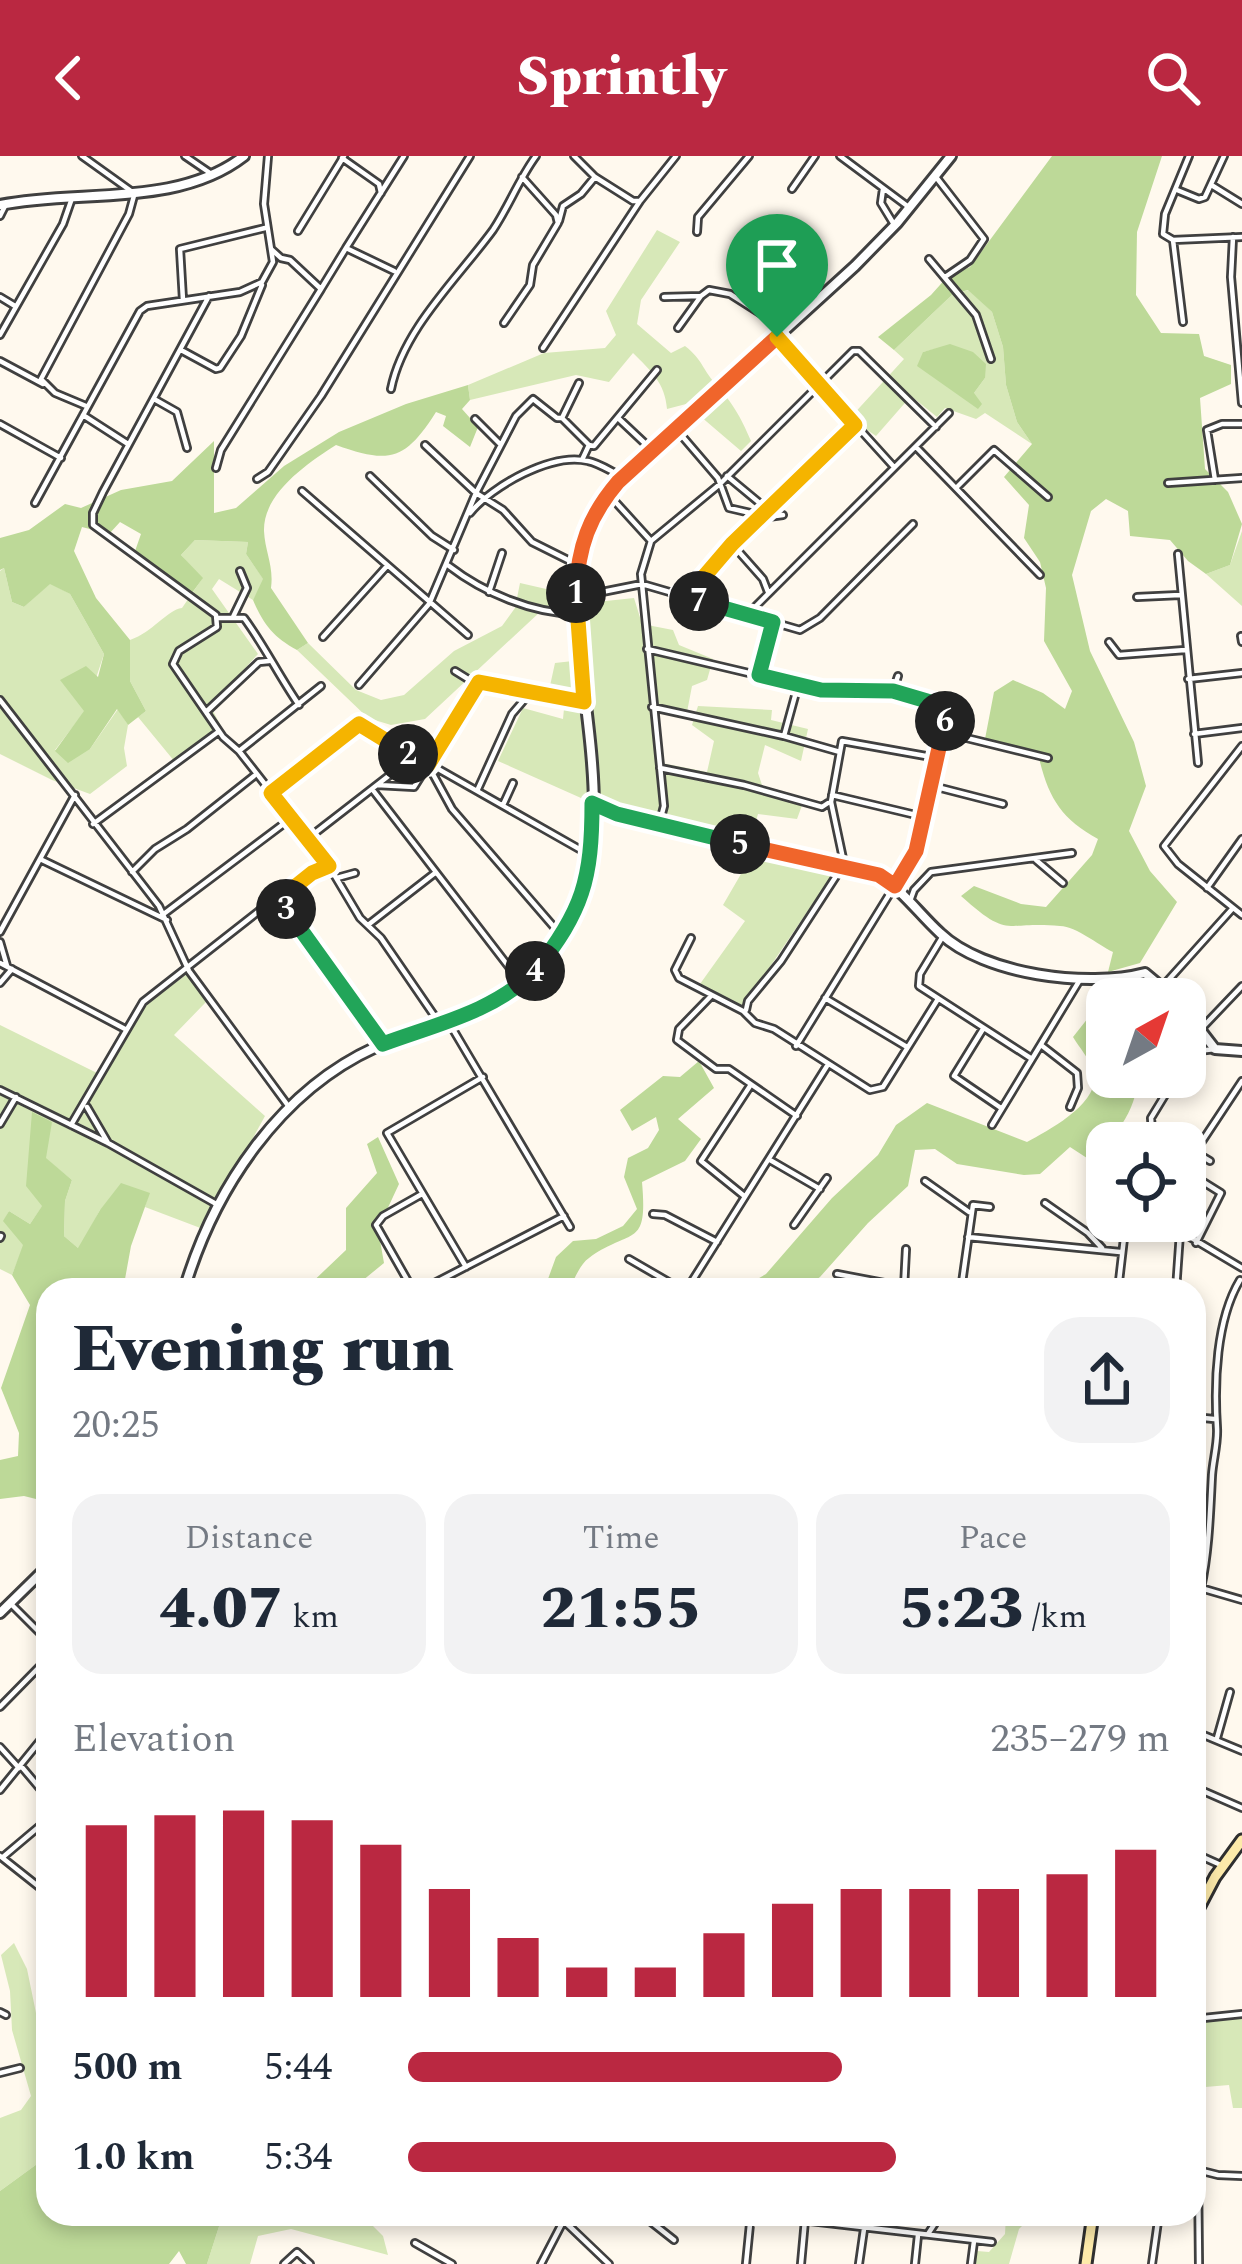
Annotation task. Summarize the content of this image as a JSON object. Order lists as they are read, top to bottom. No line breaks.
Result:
{"north":"top right","page":{"header":"Sprintly","pins":["1","7","6","2","5","3","4"],"heading":["Evening run","20:25"],"stats":[["Distance","4.07 km"],["Time","21:55"],["Pace","5:23 /km"]],"chart":["Elevation","235–279 m"],"list":[{"name":"500 m","note":"5:44"},{"name":"1.0 km","note":"5:34"}]}}
